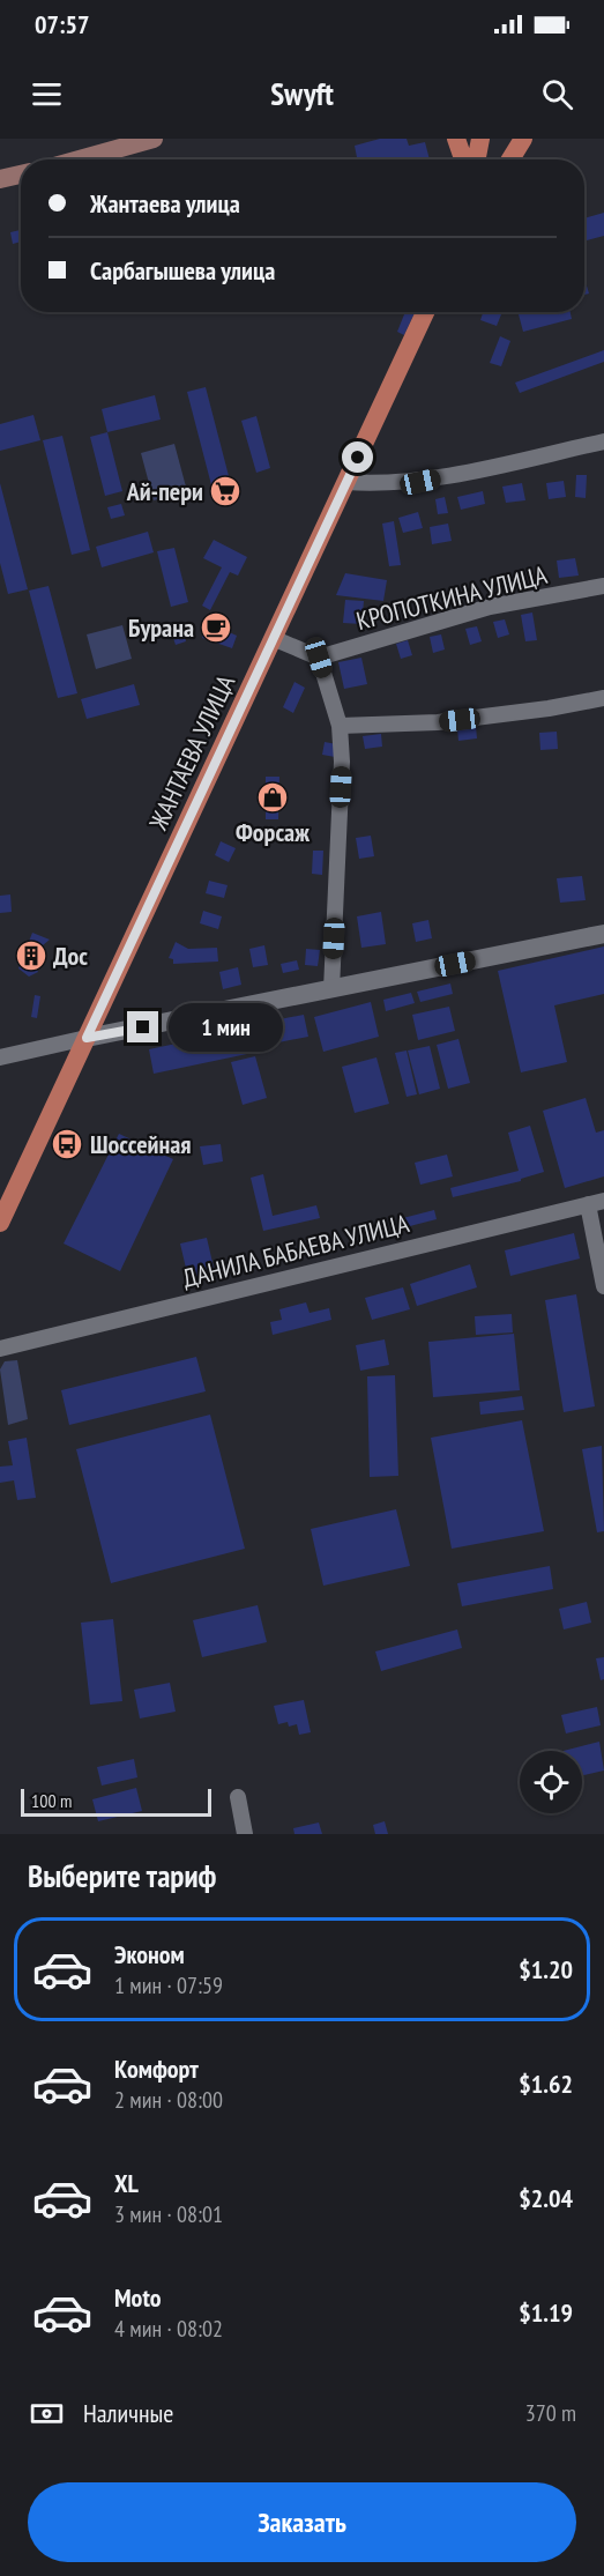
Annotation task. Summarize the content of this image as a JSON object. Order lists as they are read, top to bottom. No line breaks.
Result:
{"streets":{"main road":["ЖАНТАЕВА УЛИЦА"],"street":["КРОПОТКИНА УЛИЦА","ДАНИЛА БАБАЕВА УЛИЦА"]},"places":{"supermarket":["Ай-пери"],"cafe":["Бурана"],"shop":["Форсаж"],"building":["Дос"],"bus stop":["Шоссейная"]},"scale_bar":"100 m","page":{"status":"07:57","header":"Swyft","banner":["Жантаева улица","Сарбагышева улица"],"bubble":"1 мин","scale":"100 m","heading":"Выберите тариф","list":[{"name":"Эконом","note":"1 мин · 07:59","value":"$1.20"},{"name":"Комфорт","note":"2 мин · 08:00","value":"$1.62"},{"name":"XL","note":"3 мин · 08:01","value":"$2.04"},{"name":"Moto","note":"4 мин · 08:02","value":"$1.19"}],"pay":["Наличные","370 m"],"buttons":"Заказать"}}
